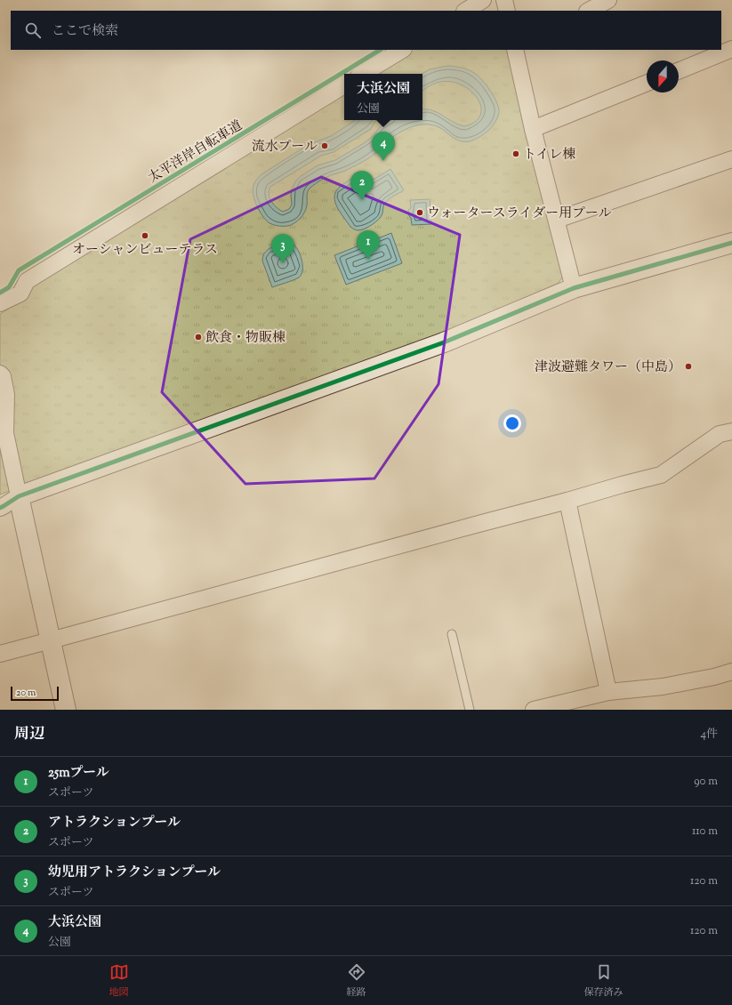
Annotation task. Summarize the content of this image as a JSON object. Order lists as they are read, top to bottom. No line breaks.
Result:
{"streets":{"cycle path":["太平洋岸自転車道"]},"places":["流水プール","トイレ棟","ウォータースライダー用プール","オーシャンビューテラス","飲食・物販棟","津波避難タワー（中島）"],"scale_bar":"20 m","north":"bottom","page":{"search":"ここで検索","popup":["大浜公園","公園"],"pins":["4","2","1","3"],"scale":"20 m","heading":["周辺","4件"],"list":[{"mark":"1","name":"25mプール","note":"スポーツ","value":"90 m"},{"mark":"2","name":"アトラクションプール","note":"スポーツ","value":"110 m"},{"mark":"3","name":"幼児用アトラクションプール","note":"スポーツ","value":"120 m"},{"mark":"4","name":"大浜公園","note":"公園","value":"120 m"}],"nav":["地図","経路","保存済み"]}}
